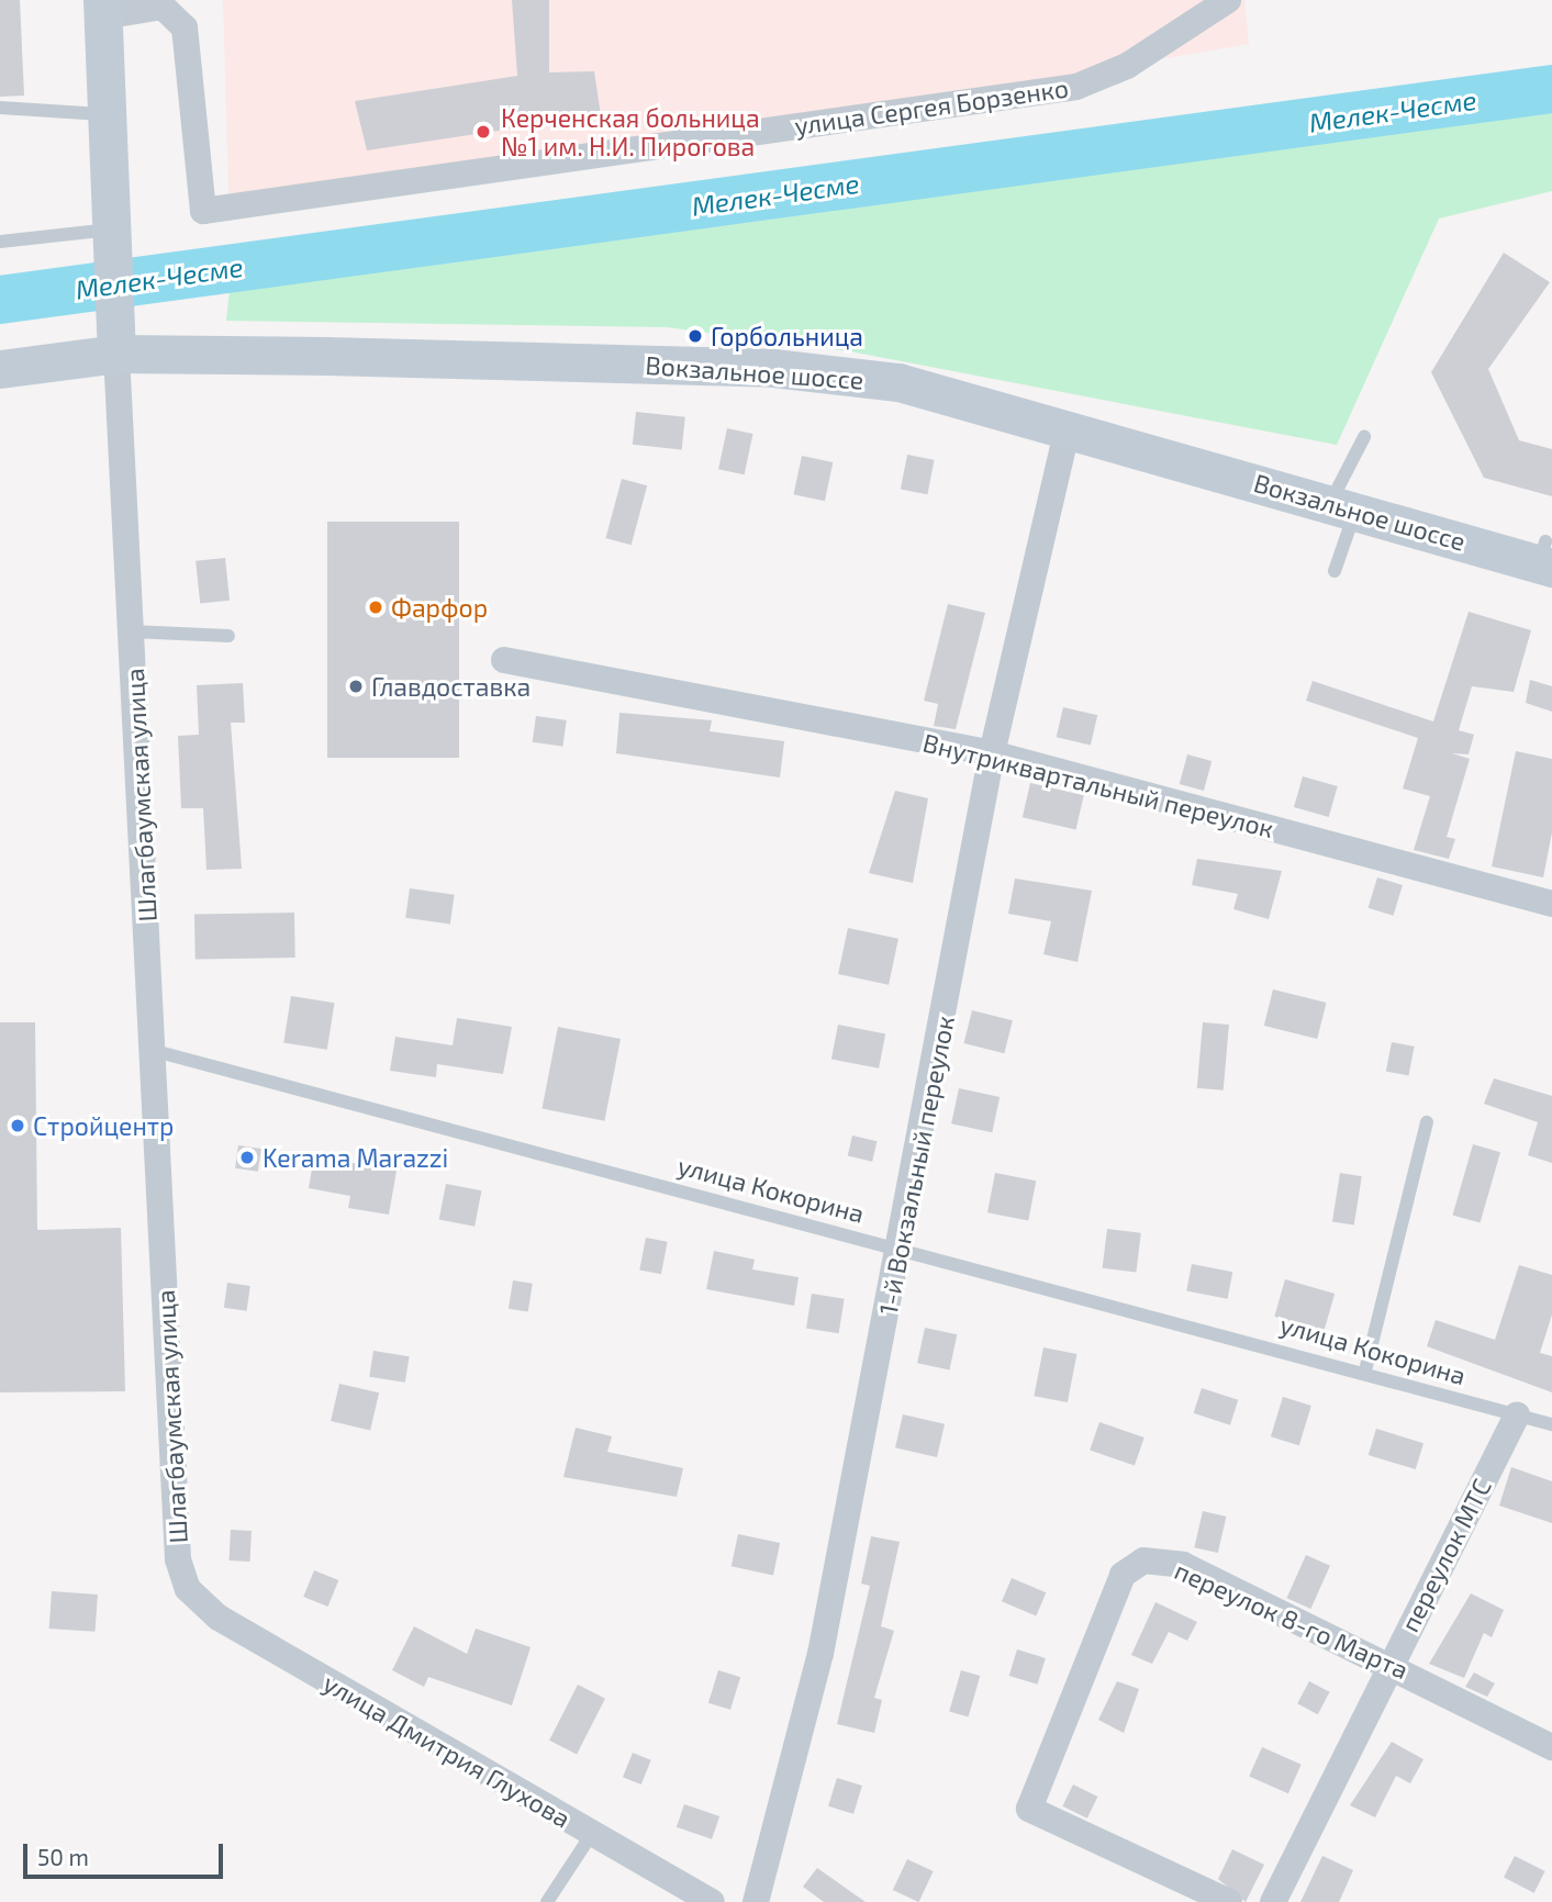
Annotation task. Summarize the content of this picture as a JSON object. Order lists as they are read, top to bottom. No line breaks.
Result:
{"streets":{"main road":["Вокзальное шоссе","Шлагбаумская улица"],"street":["улица Сергея Борзенко","Внутриквартальный переулок","1-й Вокзальный переулок","переулок МТС","переулок 8-го Марта","улица Дмитрия Глухова"],"lane":["улица Кокорина"]},"crossings":[["Вокзальное шоссе","Шлагбаумская улица"],["Вокзальное шоссе","1-й Вокзальный переулок"],["Внутриквартальный переулок","1-й Вокзальный переулок"],["Шлагбаумская улица","улица Кокорина"],["Шлагбаумская улица","улица Дмитрия Глухова"],["1-й Вокзальный переулок","улица Кокорина"],["улица Кокорина","переулок МТС"],["переулок МТС","переулок 8-го Марта"]],"water":["Мелек-Чесме"],"places":["Керченская больница №1 им. Н.И. Пирогова","Горбольница","Фарфор","Главдоставка","Стройцентр","Kerama Marazzi"],"scale_bar":"50 m"}
